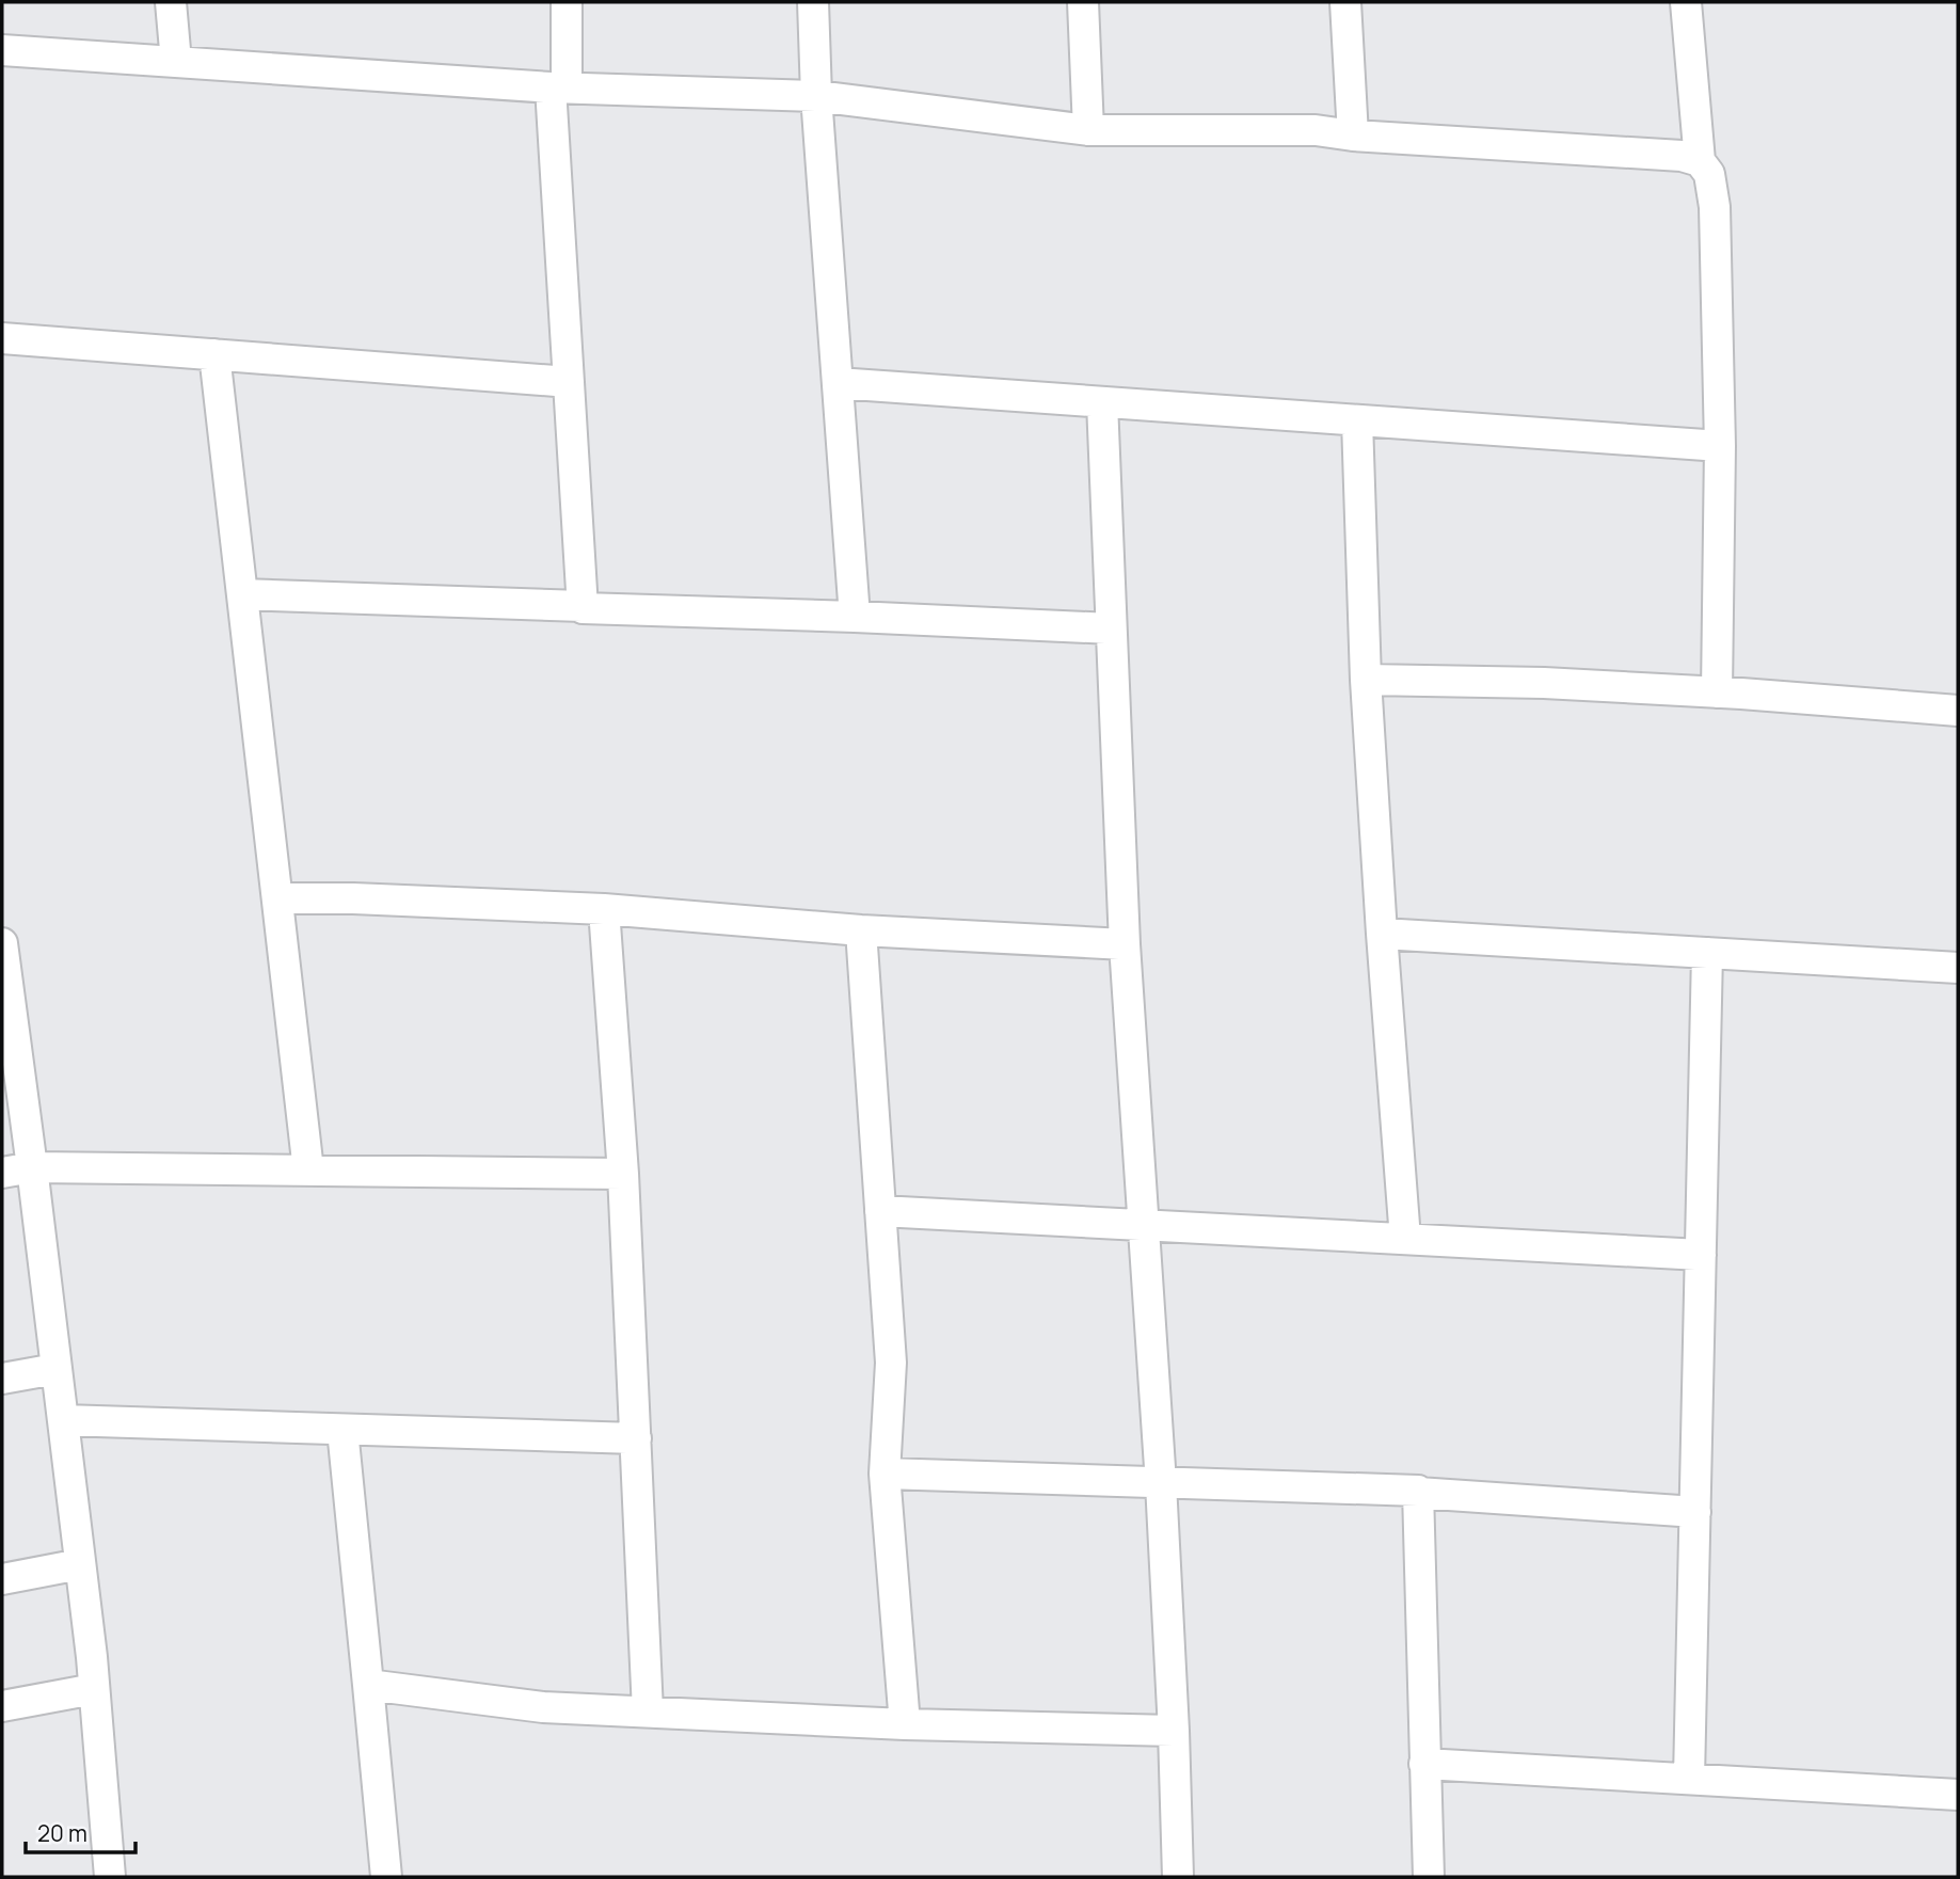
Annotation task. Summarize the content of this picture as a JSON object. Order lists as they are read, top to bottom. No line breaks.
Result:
{"scale_bar":"20 m"}
